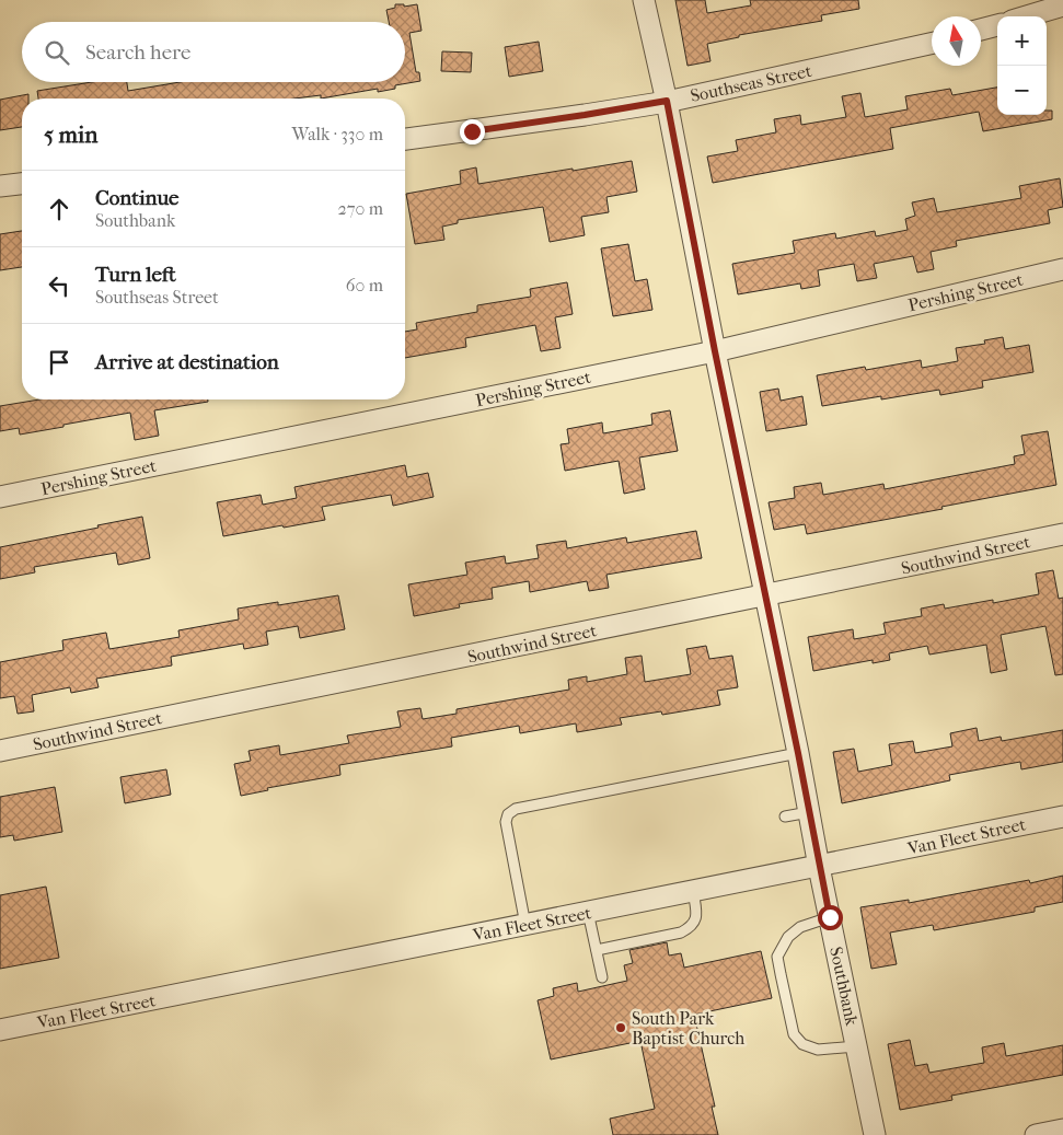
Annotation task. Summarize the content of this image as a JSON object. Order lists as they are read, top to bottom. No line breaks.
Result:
{"streets":{"street":["Southseas Street","Pershing Street","Southwind Street","Van Fleet Street","Southbank"]},"crossings":[["Southseas Street","Southbank"],["Pershing Street","Southbank"],["Southwind Street","Southbank"],["Van Fleet Street","Southbank"]],"places":["South Park Baptist Church"],"north":"top","page":{"map_buttons":["+","−"],"search":"Search here","heading":["5 min","Walk · 330 m"],"list":[["Continue","Southbank","270 m"],["Turn left","Southseas Street","60 m"],"Arrive at destination"]}}
